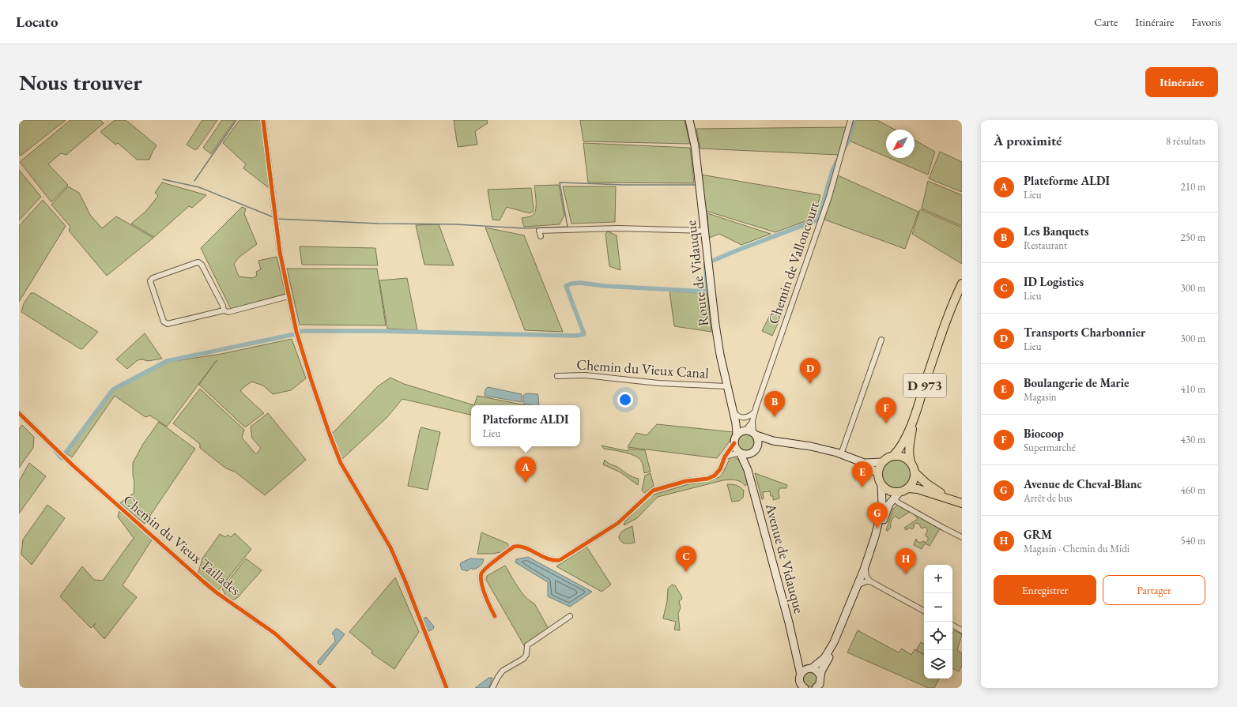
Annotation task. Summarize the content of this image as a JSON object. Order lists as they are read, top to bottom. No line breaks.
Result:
{"streets":{"main road":["D 973"],"street":["Chemin de Valloncourt","Route de Vidauque","Chemin du Vieux Canal","Chemin du Vieux Taillades","Avenue de Vidauque"]},"crossings":[["Chemin de Valloncourt","Route de Vidauque"],["Chemin de Valloncourt","Avenue de Vidauque"],["Route de Vidauque","Chemin du Vieux Canal"],["Route de Vidauque","Avenue de Vidauque"]],"north":"bottom left","page":{"header":"Locato","nav":["Carte","Itinéraire","Favoris"],"buttons":["Itinéraire",["Enregistrer","Partager"]],"title":"Nous trouver","heading":["À proximité","8 résultats"],"list":[{"mark":"A","name":"Plateforme ALDI","note":"Lieu","value":"210 m"},{"mark":"B","name":"Les Banquets","note":"Restaurant","value":"250 m"},{"mark":"C","name":"ID Logistics","note":"Lieu","value":"300 m"},{"mark":"D","name":"Transports Charbonnier","note":"Lieu","value":"300 m"},{"mark":"E","name":"Boulangerie de Marie","note":"Magasin","value":"410 m"},{"mark":"F","name":"Biocoop","note":"Supermarché","value":"430 m"},{"mark":"G","name":"Avenue de Cheval-Blanc","note":"Arrêt de bus","value":"460 m"},{"mark":"H","name":"GRM","note":"Magasin · Chemin du Midi","value":"540 m"}],"pins":["D","B","F","A","E","G","C","H"],"popup":["Plateforme ALDI","Lieu"],"map_buttons":["+","−"]}}
